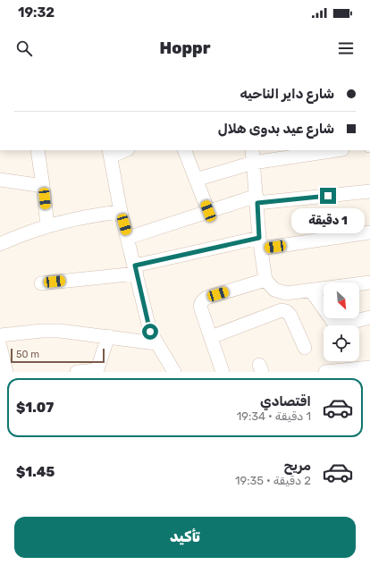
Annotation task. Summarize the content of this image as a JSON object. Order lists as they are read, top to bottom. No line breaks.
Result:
{"scale_bar":"50 m","north":"bottom right","page":{"status":"19:32","header":"Hoppr","banner":["شارع داير الناحيه","شارع عيد بدوى هلال"],"bubble":"1 دقيقة","scale":"50 m","list":[{"name":"اقتصادي","note":"1 دقيقة · 19:34","value":"$1.07"},{"name":"مريح","note":"2 دقيقة · 19:35","value":"$1.45"}],"buttons":"تأكيد"}}
